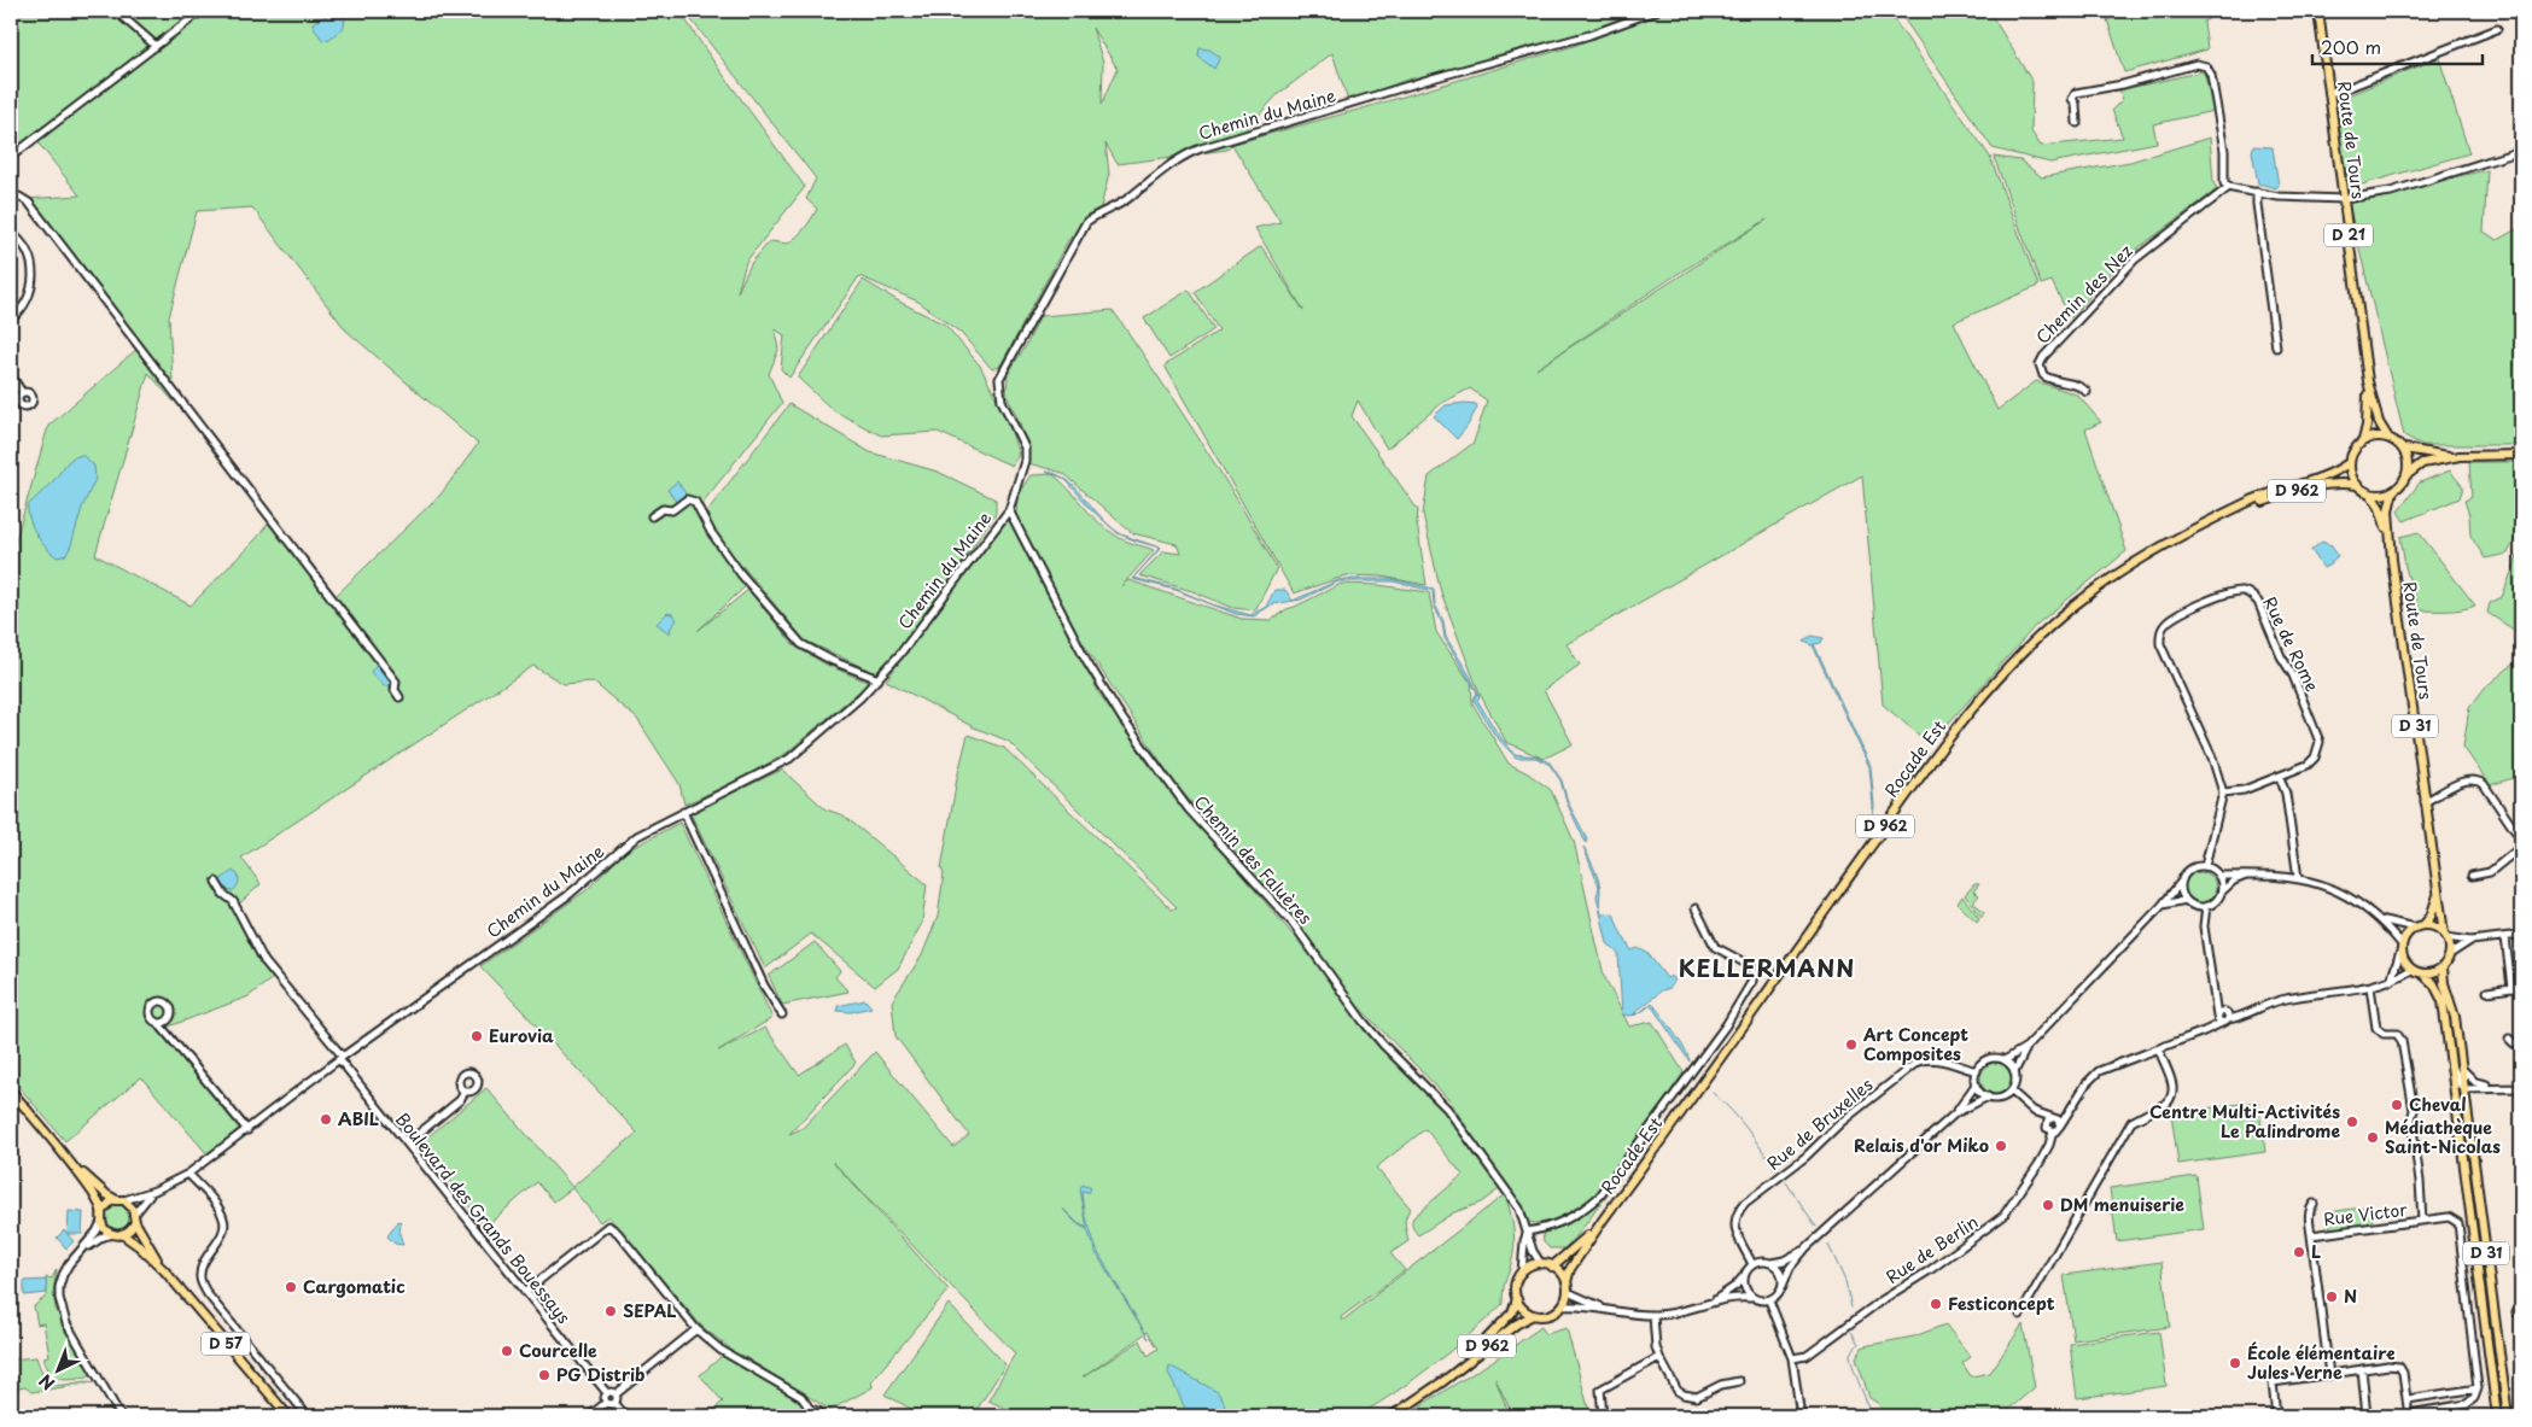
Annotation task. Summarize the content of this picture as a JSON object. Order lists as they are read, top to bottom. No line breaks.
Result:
{"streets":{"main road":["Route de Tours","D 21","D 962","D 31","Rocade Est","D 57"],"street":["Chemin du Maine","Chemin des Nez","Rue de Rome","Chemin des Faluères","Rue de Bruxelles","Rue Victor","Boulevard des Grands Bouessays","Rue de Berlin"]},"crossings":[["Chemin du Maine","Chemin des Faluères"],["Chemin du Maine","Boulevard des Grands Bouessays"],["Chemin du Maine","D 57"],["Route de Tours","D 31"],["Route de Tours","Rocade Est"],["D 962","Rocade Est"],["D 962","Chemin des Faluères"],["Rocade Est","Chemin des Faluères"]],"districts":["KELLERMANN"],"places":["Eurovia","Art Concept Composites","Cheval","ABIL","Centre Multi-Activités Le Palindrome","Médiathèque Saint-Nicolas","Relais d'or Miko","DM menuiserie","L","Cargomatic","N","Festiconcept","SEPAL","Courcelle","École élémentaire Jules Verne","PG Distrib"],"scale_bar":"200 m","north":"bottom left"}
